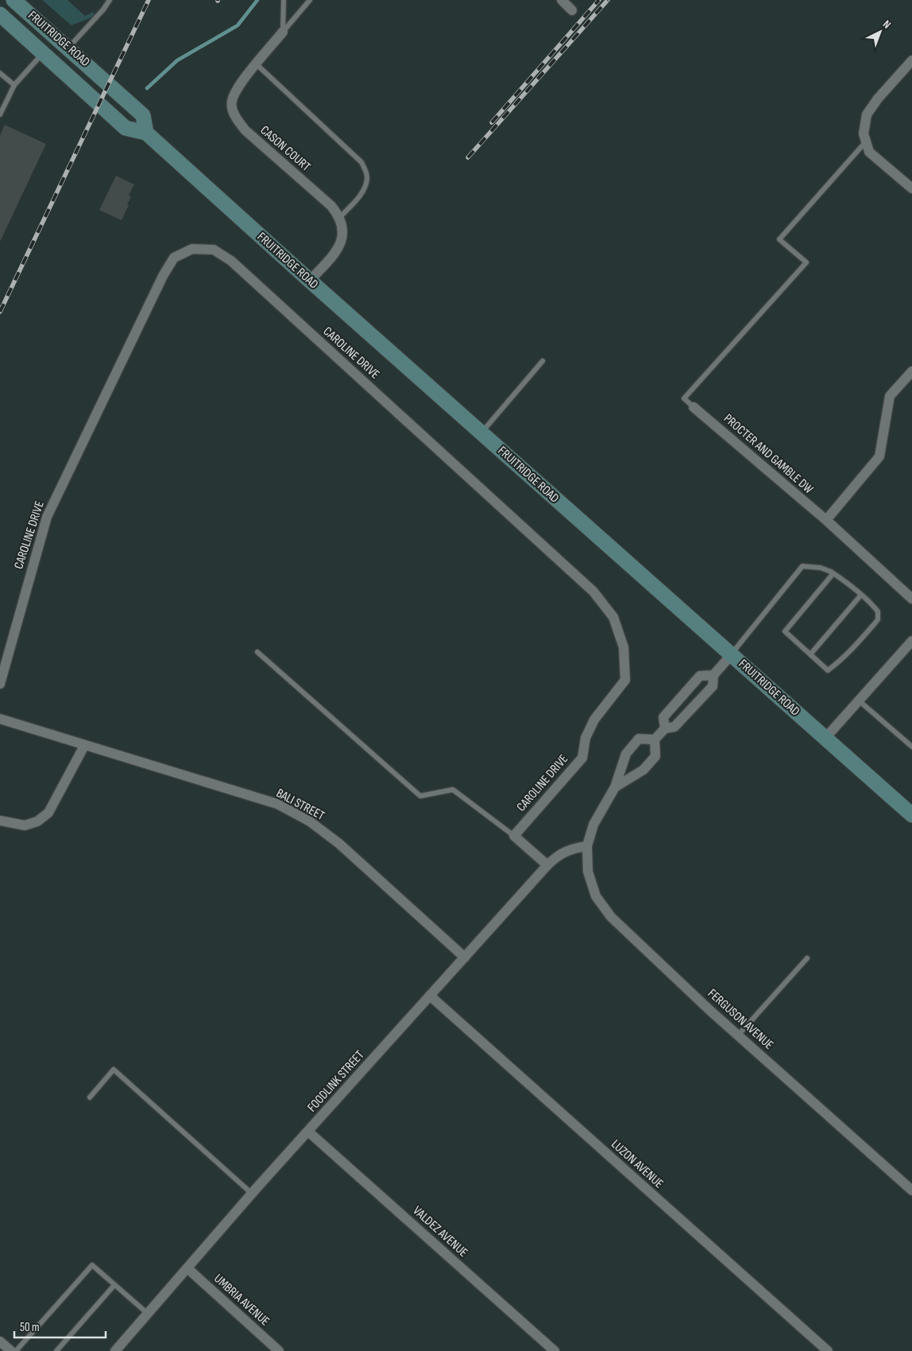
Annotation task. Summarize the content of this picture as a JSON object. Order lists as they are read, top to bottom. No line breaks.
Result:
{"streets":{"main road":["FRUITRIDGE ROAD"],"street":["CASON COURT","CAROLINE DRIVE","PROCTER AND GAMBLE DW","BALI STREET","FERGUSON AVENUE","FOODLINK STREET","LUZON AVENUE","VALDEZ AVENUE","UMBRIA AVENUE"]},"crossings":[["BALI STREET","FOODLINK STREET"],["FERGUSON AVENUE","FOODLINK STREET"],["FOODLINK STREET","LUZON AVENUE"],["FOODLINK STREET","VALDEZ AVENUE"],["FOODLINK STREET","UMBRIA AVENUE"]],"scale_bar":"50 m","north":"top right"}
